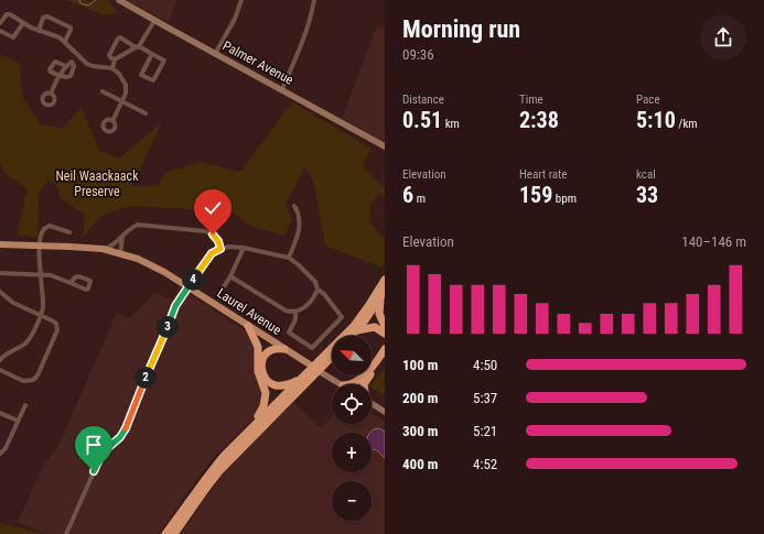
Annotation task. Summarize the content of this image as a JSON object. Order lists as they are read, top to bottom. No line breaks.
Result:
{"streets":{"main road":["Laurel Avenue"],"street":["Palmer Avenue"]},"parks":["Neil Waackaack Preserve"],"north":"top left","page":{"heading":["Morning run","09:36"],"stats":[["Distance","0.51 km"],["Time","2:38"],["Pace","5:10 /km"],["Elevation","6 m"],["Heart rate","159 bpm"],["kcal","33"]],"chart":["Elevation","140–146 m"],"pins":["4","3","2"],"map_buttons":["+","−"],"list":[{"name":"100 m","note":"4:50"},{"name":"200 m","note":"5:37"},{"name":"300 m","note":"5:21"},{"name":"400 m","note":"4:52"}]}}
